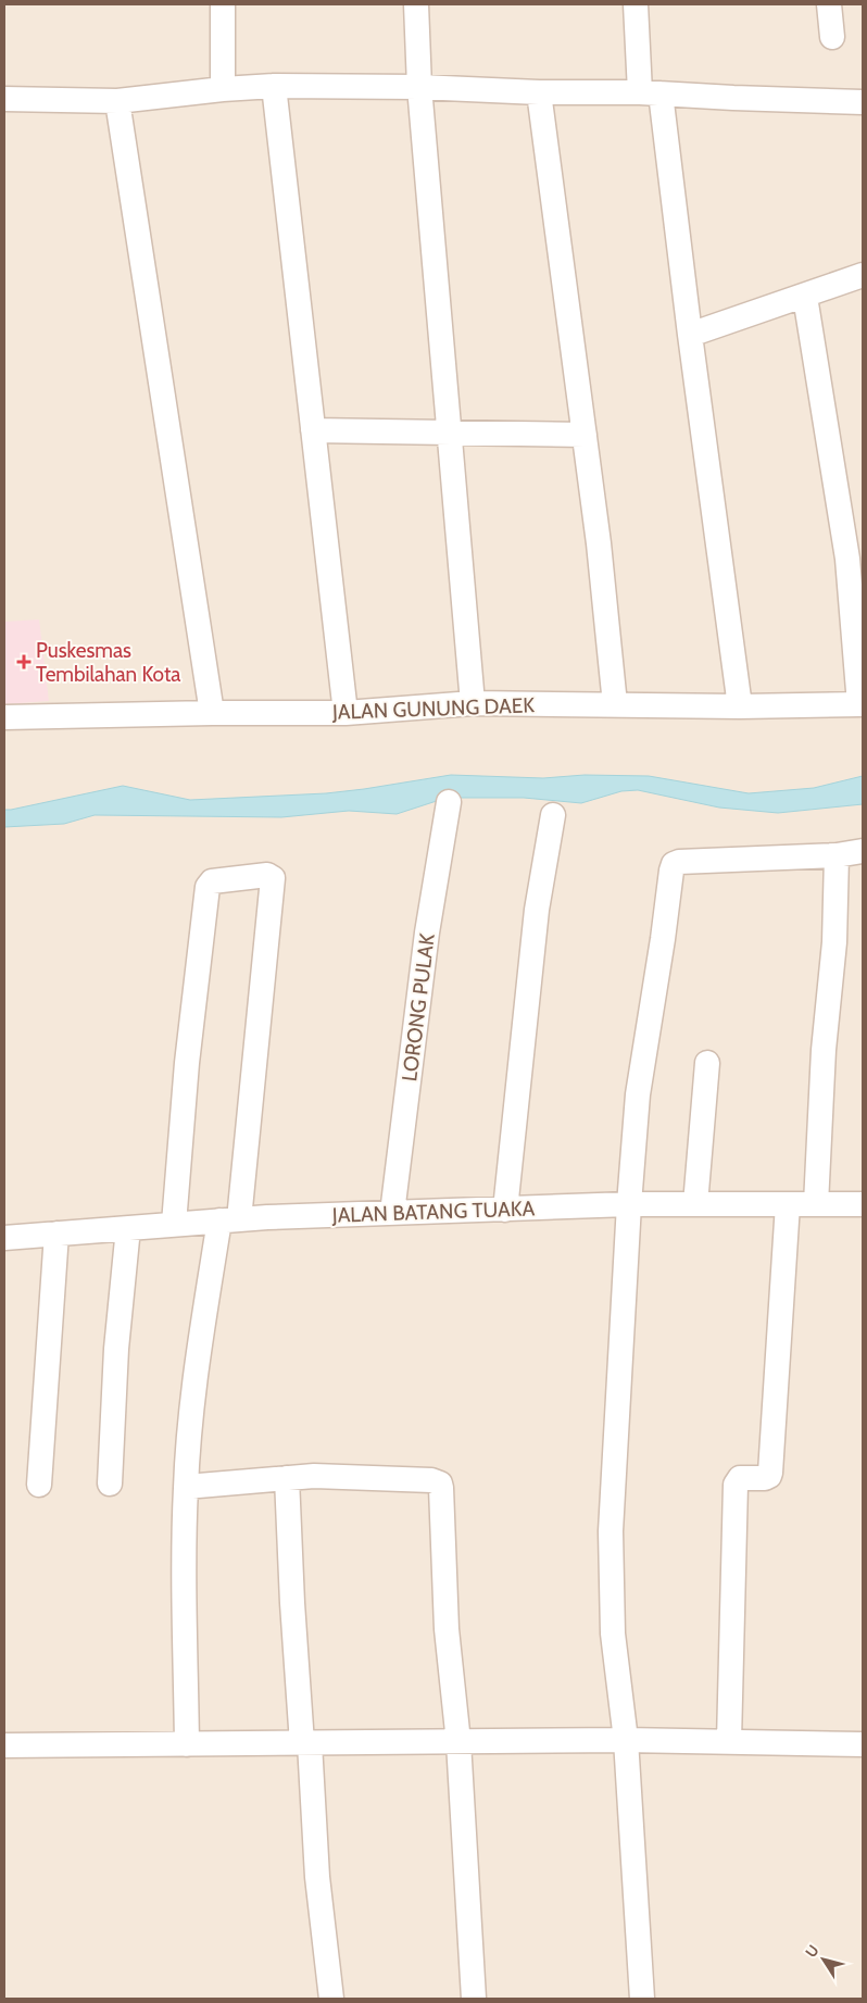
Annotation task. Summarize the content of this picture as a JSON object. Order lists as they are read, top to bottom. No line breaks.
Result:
{"streets":{"street":["JALAN GUNUNG DAEK","LORONG PULAK","JALAN BATANG TUAKA"]},"crossings":[["LORONG PULAK","JALAN BATANG TUAKA"]],"places":{"health":["Puskesmas Tembilahan Kota"]},"north":"top left"}
